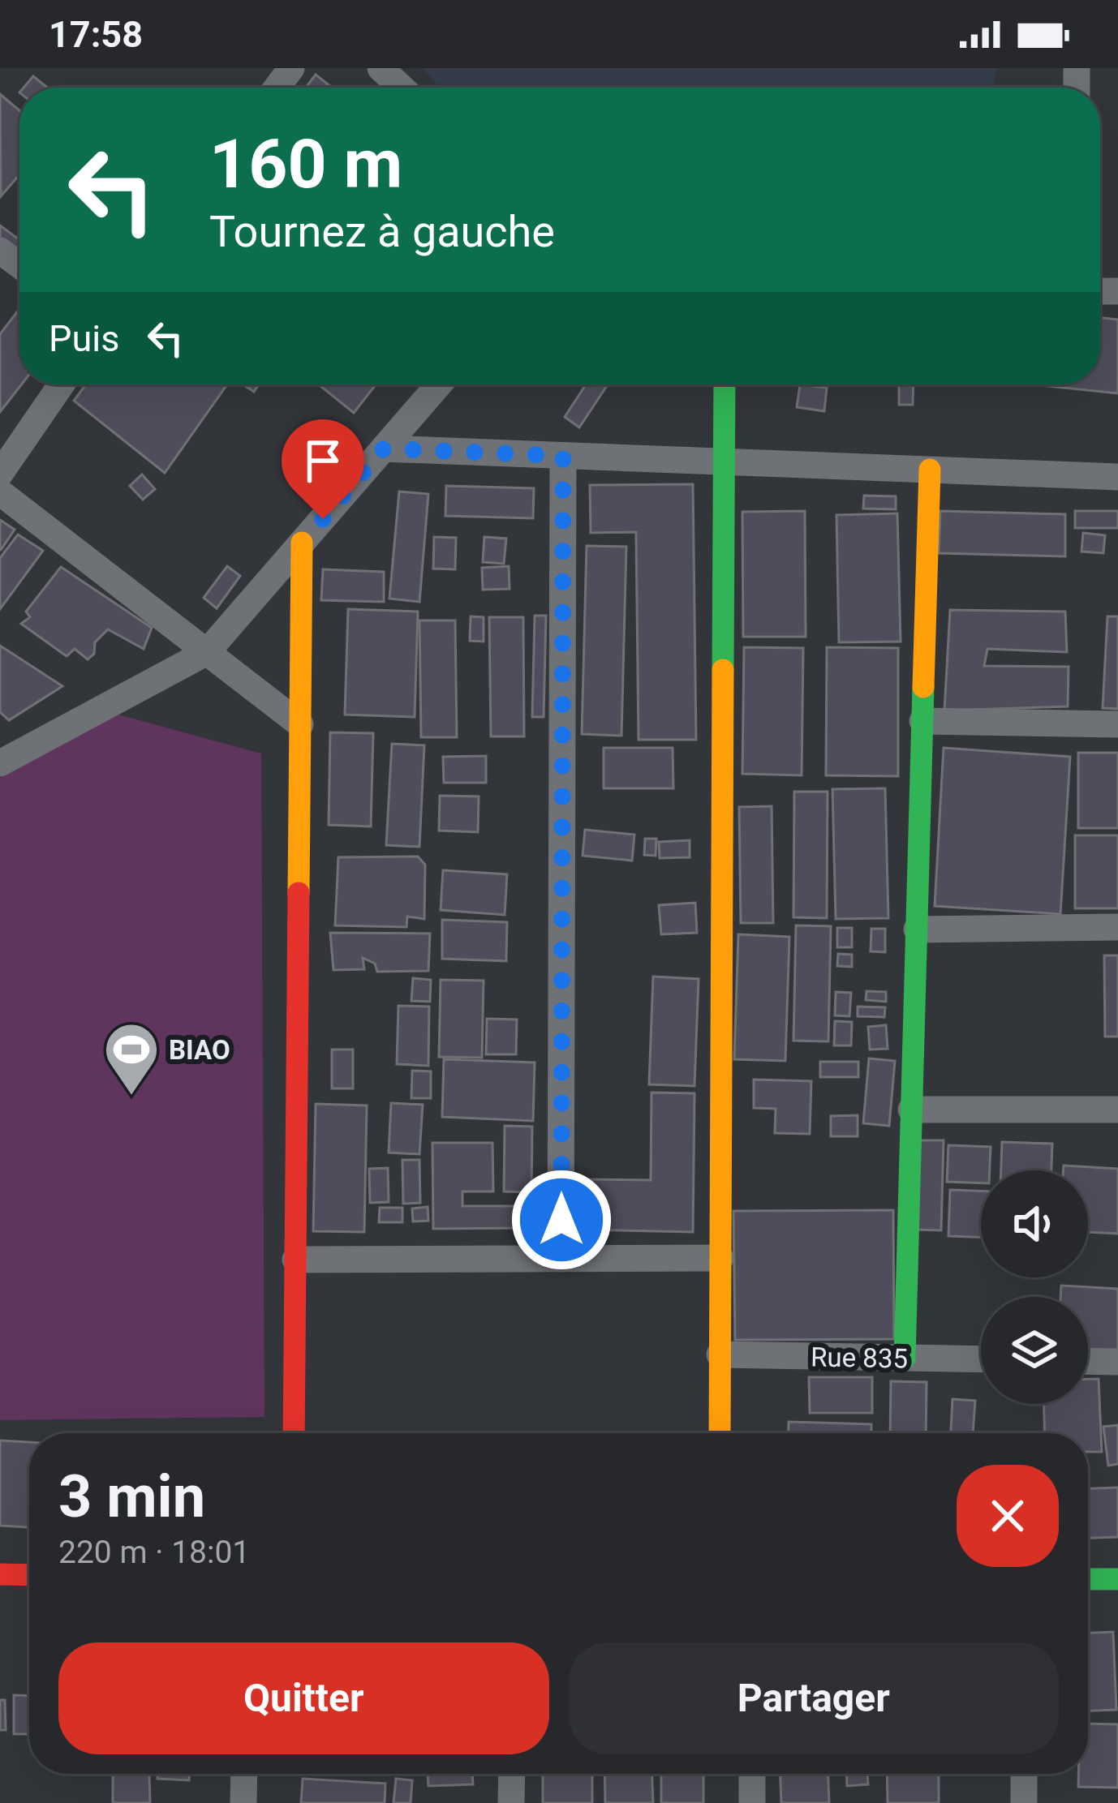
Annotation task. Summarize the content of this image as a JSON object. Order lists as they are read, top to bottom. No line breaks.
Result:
{"streets":{"street":["Rue 835"]},"places":{"sports":["BIAO"]},"page":{"status":"17:58","turn":["160 m","Tournez à gauche"],"then":"Puis","heading":["3 min","220 m · 18:01"],"buttons":["Quitter","Partager"]}}
